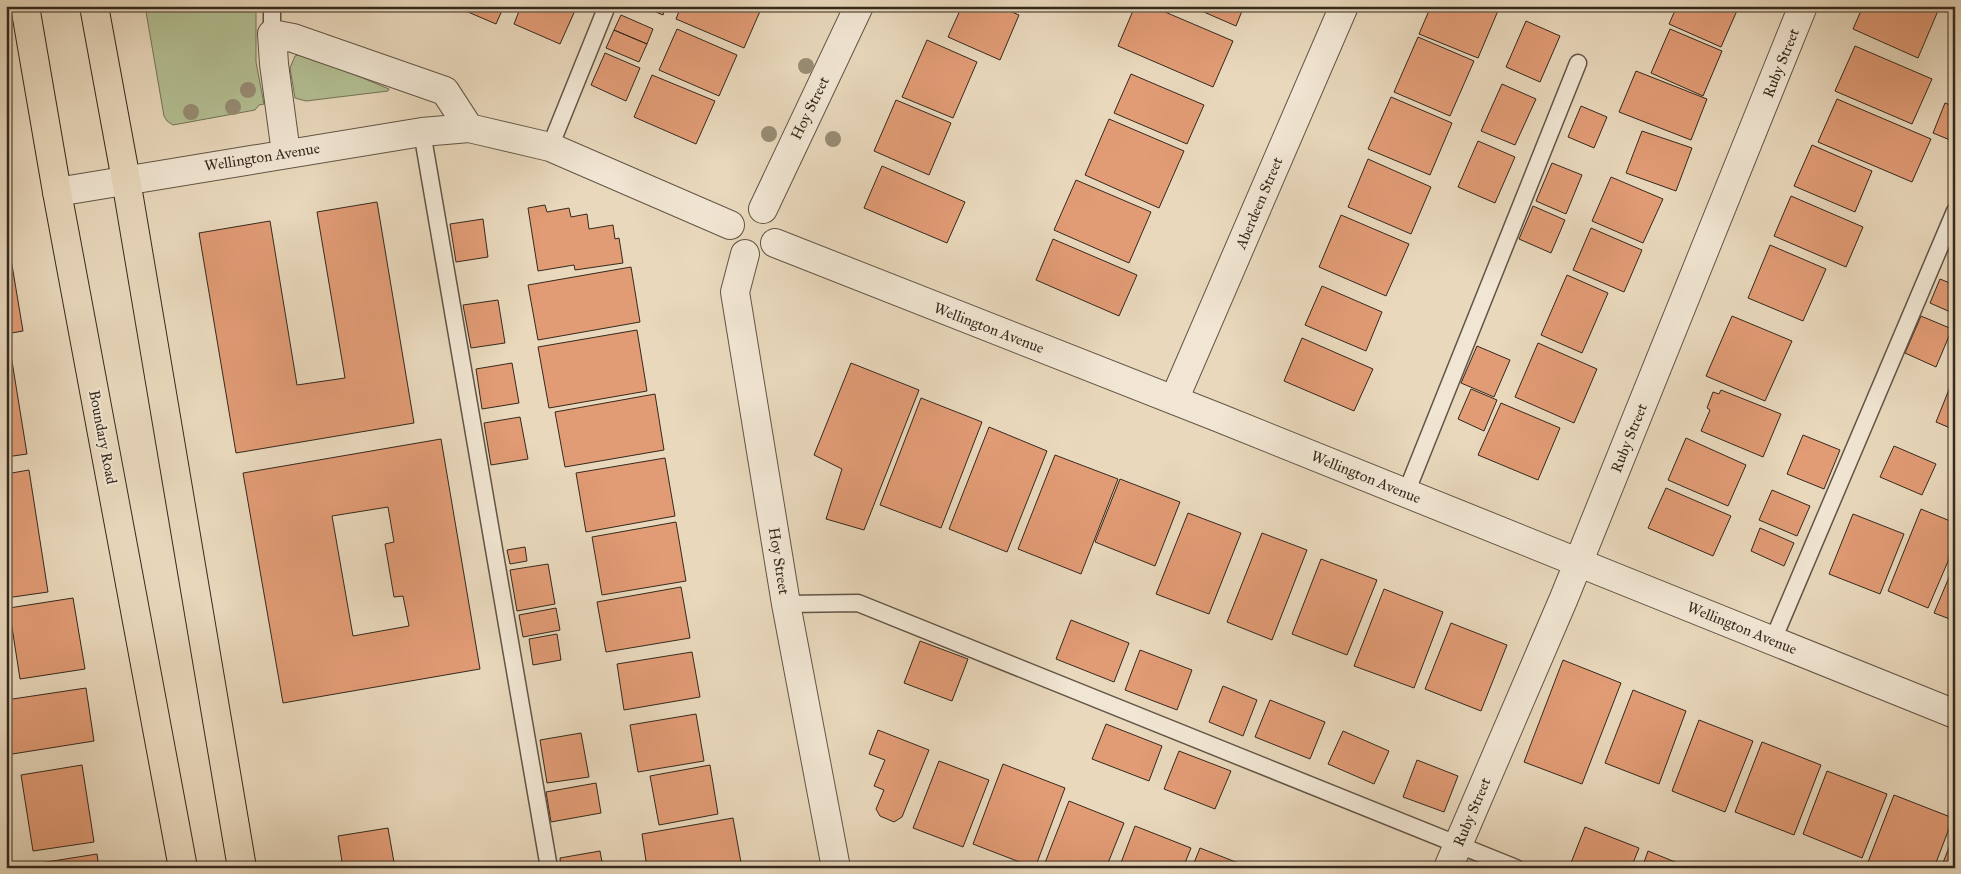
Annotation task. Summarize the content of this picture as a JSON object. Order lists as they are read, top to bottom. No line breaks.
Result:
{"streets":{"main road":["Boundary Road"],"street":["Ruby Street","Hoy Street","Wellington Avenue","Aberdeen Street"]},"crossings":[["Ruby Street","Wellington Avenue"],["Hoy Street","Wellington Avenue"],["Wellington Avenue","Aberdeen Street"],["Wellington Avenue","Boundary Road"]]}
